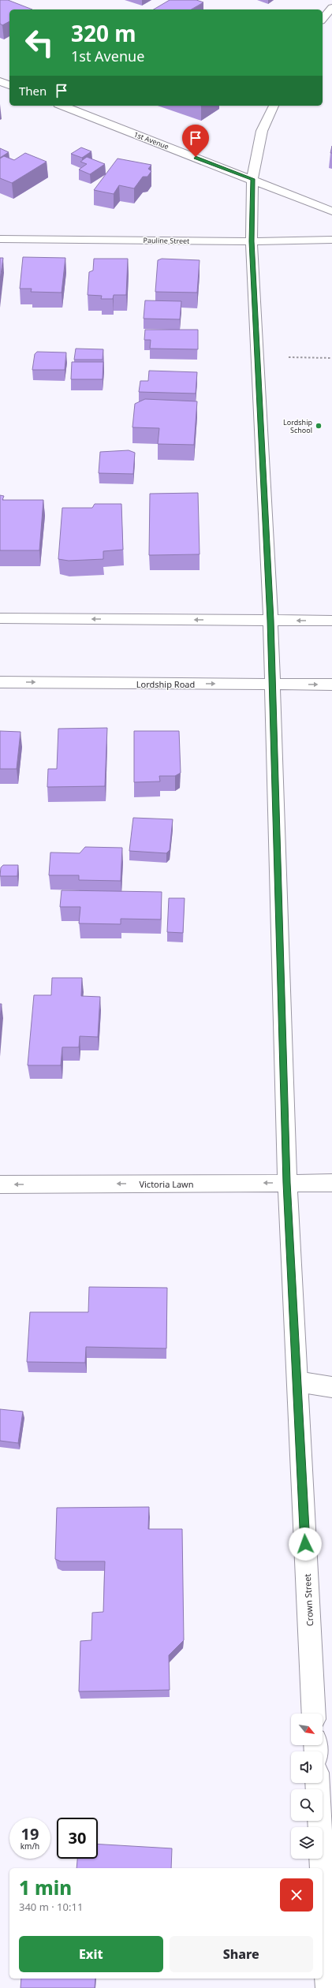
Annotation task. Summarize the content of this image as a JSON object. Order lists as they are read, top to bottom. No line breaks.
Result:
{"streets":{"street":["1st Avenue","Pauline Street","Lordship Road","Victoria Lawn","Crown Street"]},"crossings":[["1st Avenue","Crown Street"],["Pauline Street","Crown Street"],["Lordship Road","Crown Street"],["Victoria Lawn","Crown Street"]],"one_way":["Victoria Lawn"],"places":["Lordship School"],"north":"bottom right","page":{"turn":["320 m","1st Avenue"],"then":"Then","speed":"19 km/h","limit":"30","heading":["1 min","340 m · 10:11"],"buttons":["Exit","Share"]}}
